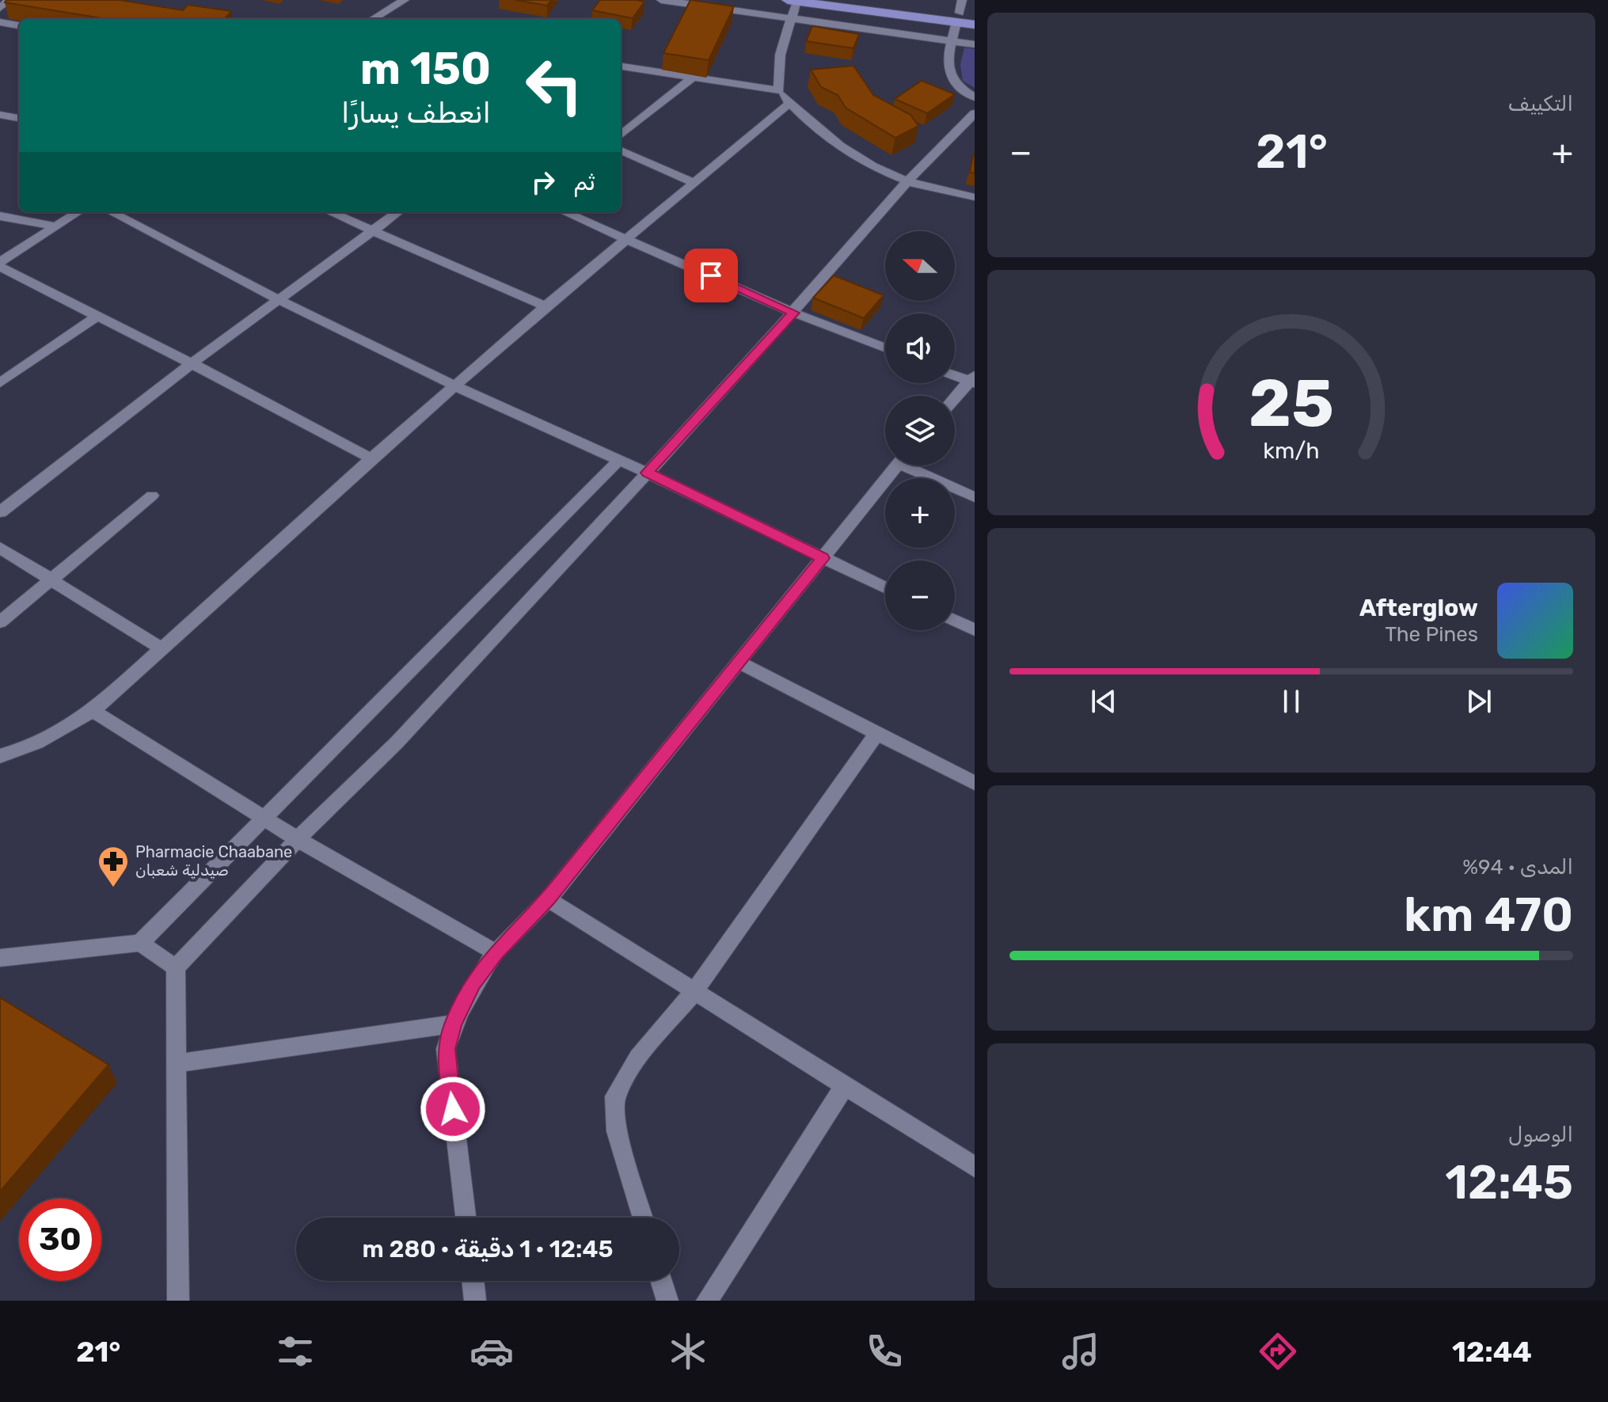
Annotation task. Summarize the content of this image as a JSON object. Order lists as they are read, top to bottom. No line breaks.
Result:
{"places":{"pharmacy":["Pharmacie Chaabane صيدلية شعبان"]},"north":"left","page":{"tile":["التكييف",["المدى · 94%","470 km"],["الوصول","12:45"]],"turn":["150 m","انعطف يسارًا"],"heat":["−","21°","+"],"then":"ثم","map_buttons":["+","−"],"song":["Afterglow","The Pines"],"limit":"30","trip":"12:45 · 1 دقيقة · 280 m","tabs":["12:44","21°"],"gauge":["25","km/h"]}}
